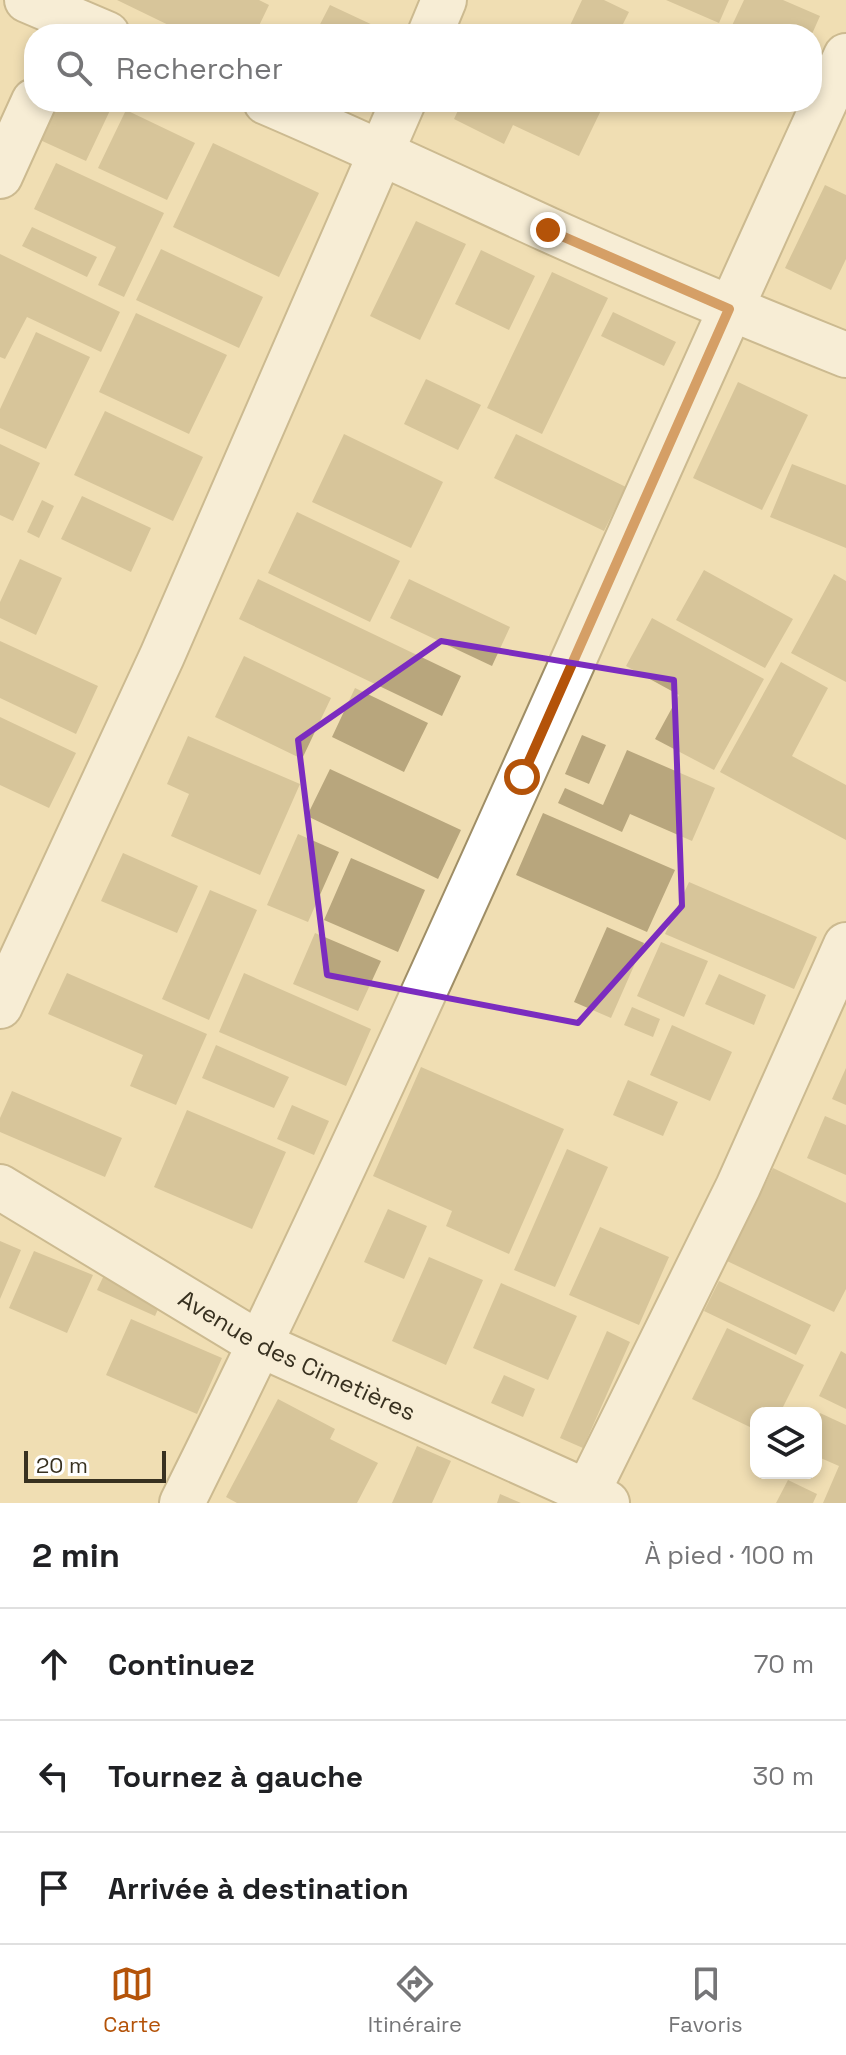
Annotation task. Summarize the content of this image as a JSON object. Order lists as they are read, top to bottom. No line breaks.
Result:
{"streets":{"street":["Avenue des Cimetières"]},"scale_bar":"20 m","page":{"search":"Rechercher","scale":"20 m","heading":["2 min","À pied · 100 m"],"list":[["Continuez","70 m"],["Tournez à gauche","30 m"],"Arrivée à destination"],"nav":["Carte","Itinéraire","Favoris"]}}
